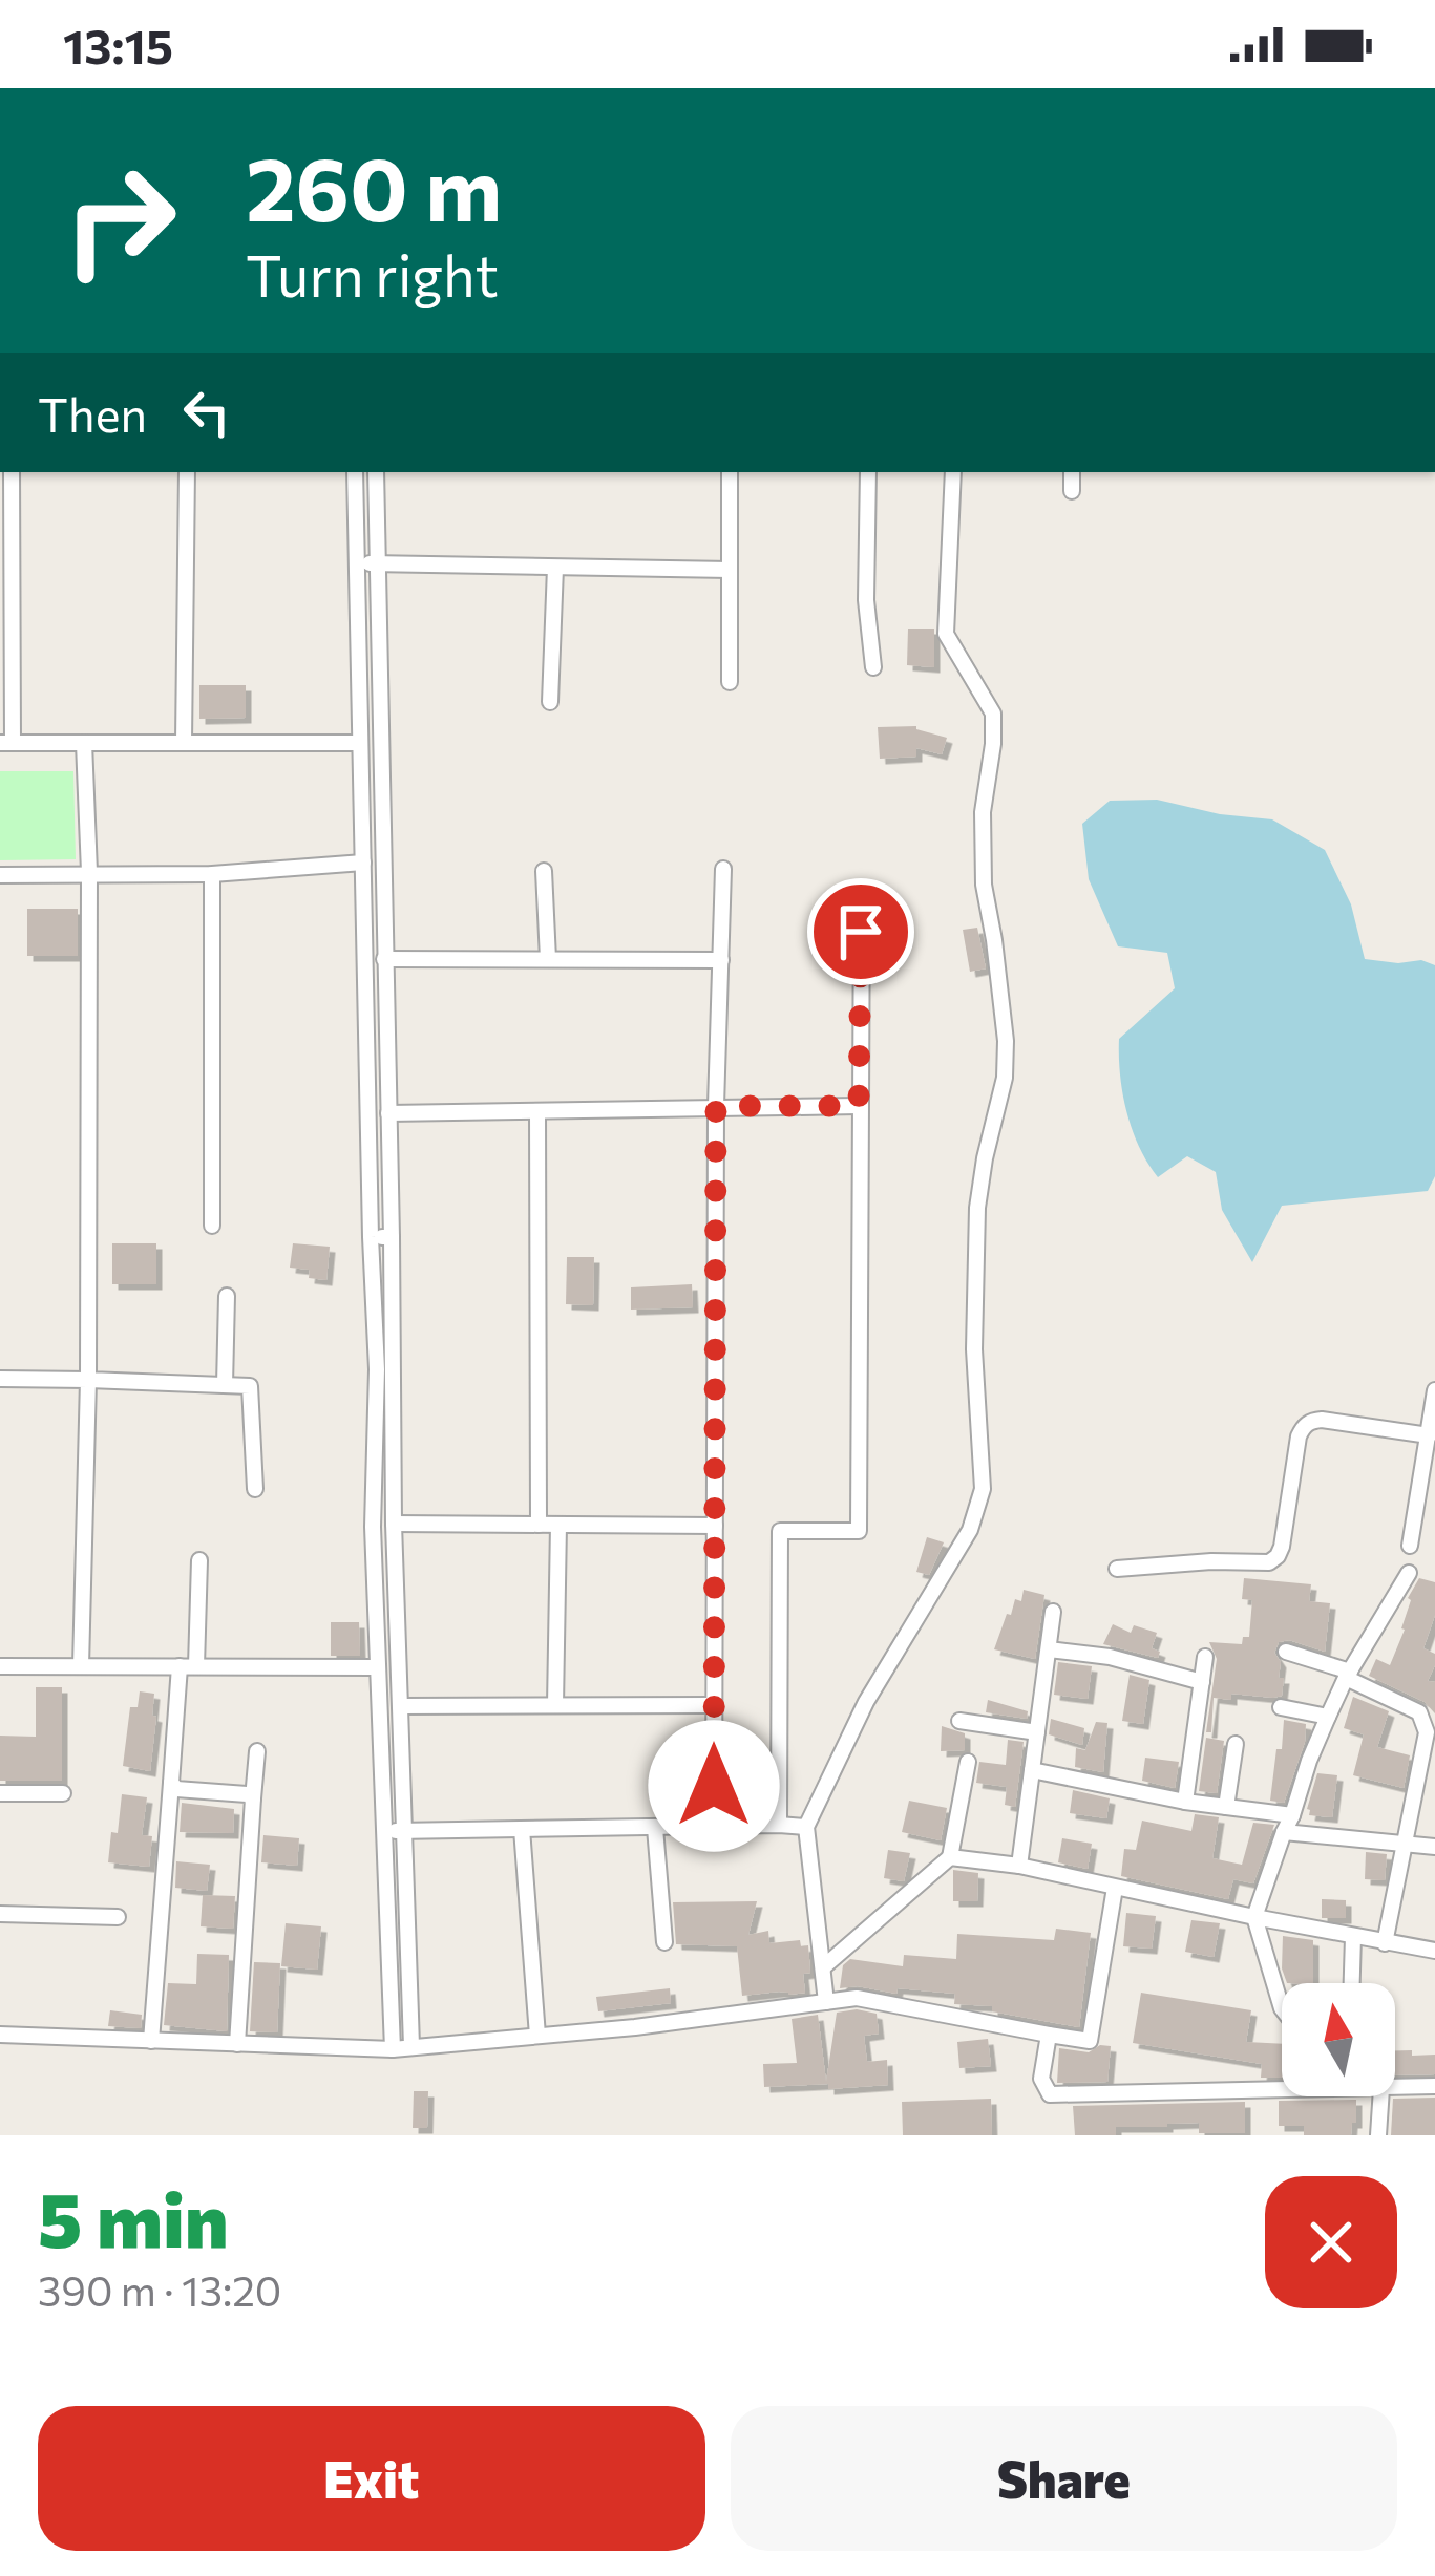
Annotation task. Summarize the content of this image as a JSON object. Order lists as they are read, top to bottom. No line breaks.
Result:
{"north":"top","page":{"status":"13:15","turn":["260 m","Turn right"],"then":"Then","heading":["5 min","390 m · 13:20"],"buttons":["Exit","Share"]}}
